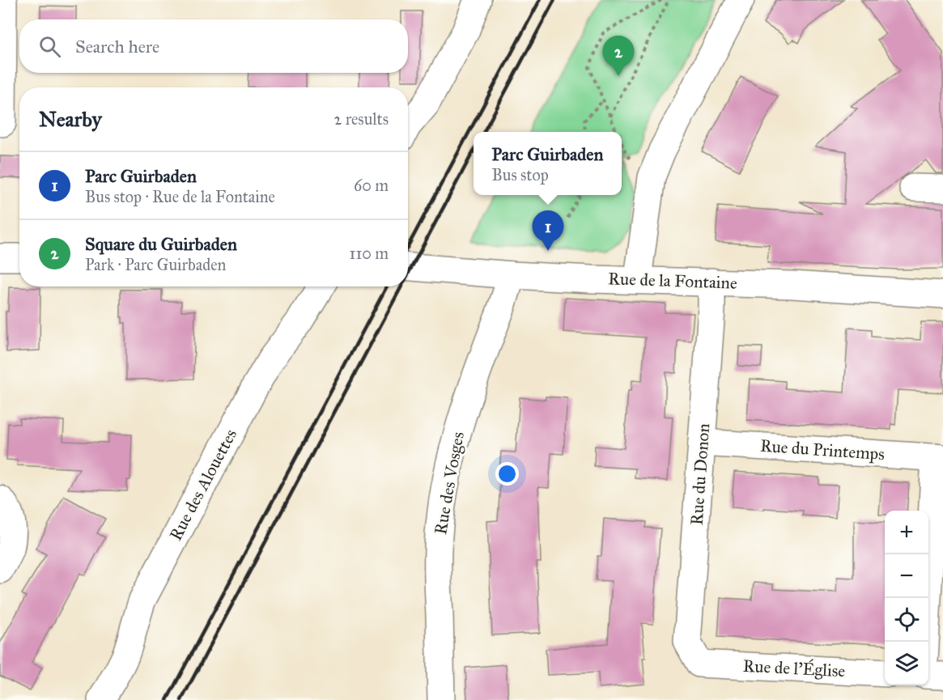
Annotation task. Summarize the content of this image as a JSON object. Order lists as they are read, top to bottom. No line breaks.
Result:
{"streets":{"street":["Rue de la Fontaine","Rue du Printemps","Rue du Donon","Rue des Vosges","Rue des Alouettes","Rue de l'Église"]},"crossings":[["Rue de la Fontaine","Rue du Donon"],["Rue de la Fontaine","Rue des Vosges"],["Rue du Printemps","Rue du Donon"],["Rue du Donon","Rue de l'Église"]],"page":{"search":"Search here","pins":["2","1"],"heading":["Nearby","2 results"],"popup":["Parc Guirbaden","Bus stop"],"list":[{"mark":"1","name":"Parc Guirbaden","note":"Bus stop · Rue de la Fontaine","value":"60 m"},{"mark":"2","name":"Square du Guirbaden","note":"Park · Parc Guirbaden","value":"110 m"}],"map_buttons":["+","−"]}}
